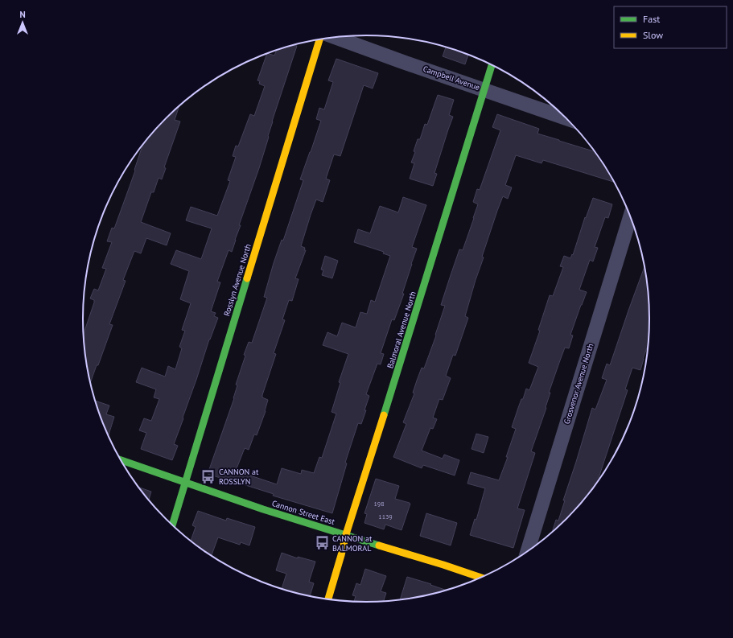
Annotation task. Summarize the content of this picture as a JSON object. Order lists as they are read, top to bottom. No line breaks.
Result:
{"streets":{"street":["Campbell Avenue","Rosslyn Avenue North","Balmoral Avenue North","Grosvenor Avenue North","Cannon Street East"]},"crossings":[["Campbell Avenue","Balmoral Avenue North"],["Rosslyn Avenue North","Cannon Street East"],["Balmoral Avenue North","Cannon Street East"]],"places":{"bus stop":["CANNON at ROSSLYN","CANNON at BALMORAL"]},"house_numbers":["198","1139"],"legend":["Fast","Slow"],"north":"top"}
